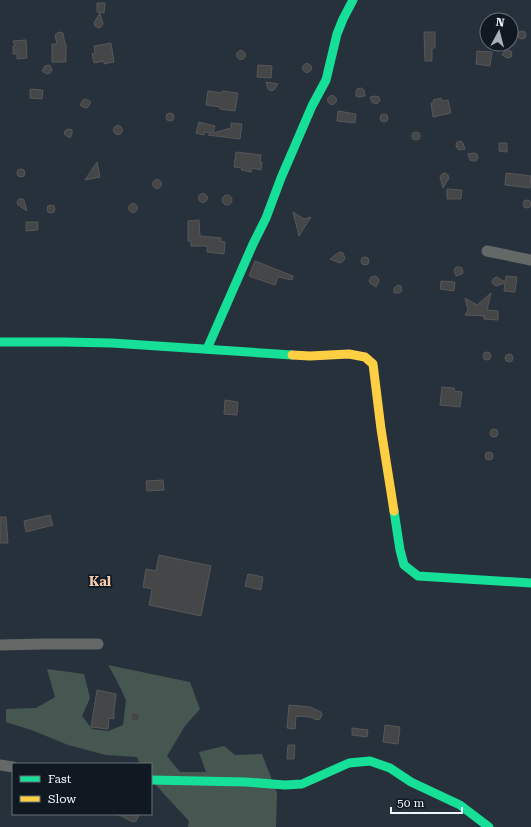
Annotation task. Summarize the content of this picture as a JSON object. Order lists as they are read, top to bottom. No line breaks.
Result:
{"districts":["Kal"],"legend":["Fast","Slow"],"scale_bar":"50 m","north":"top"}
